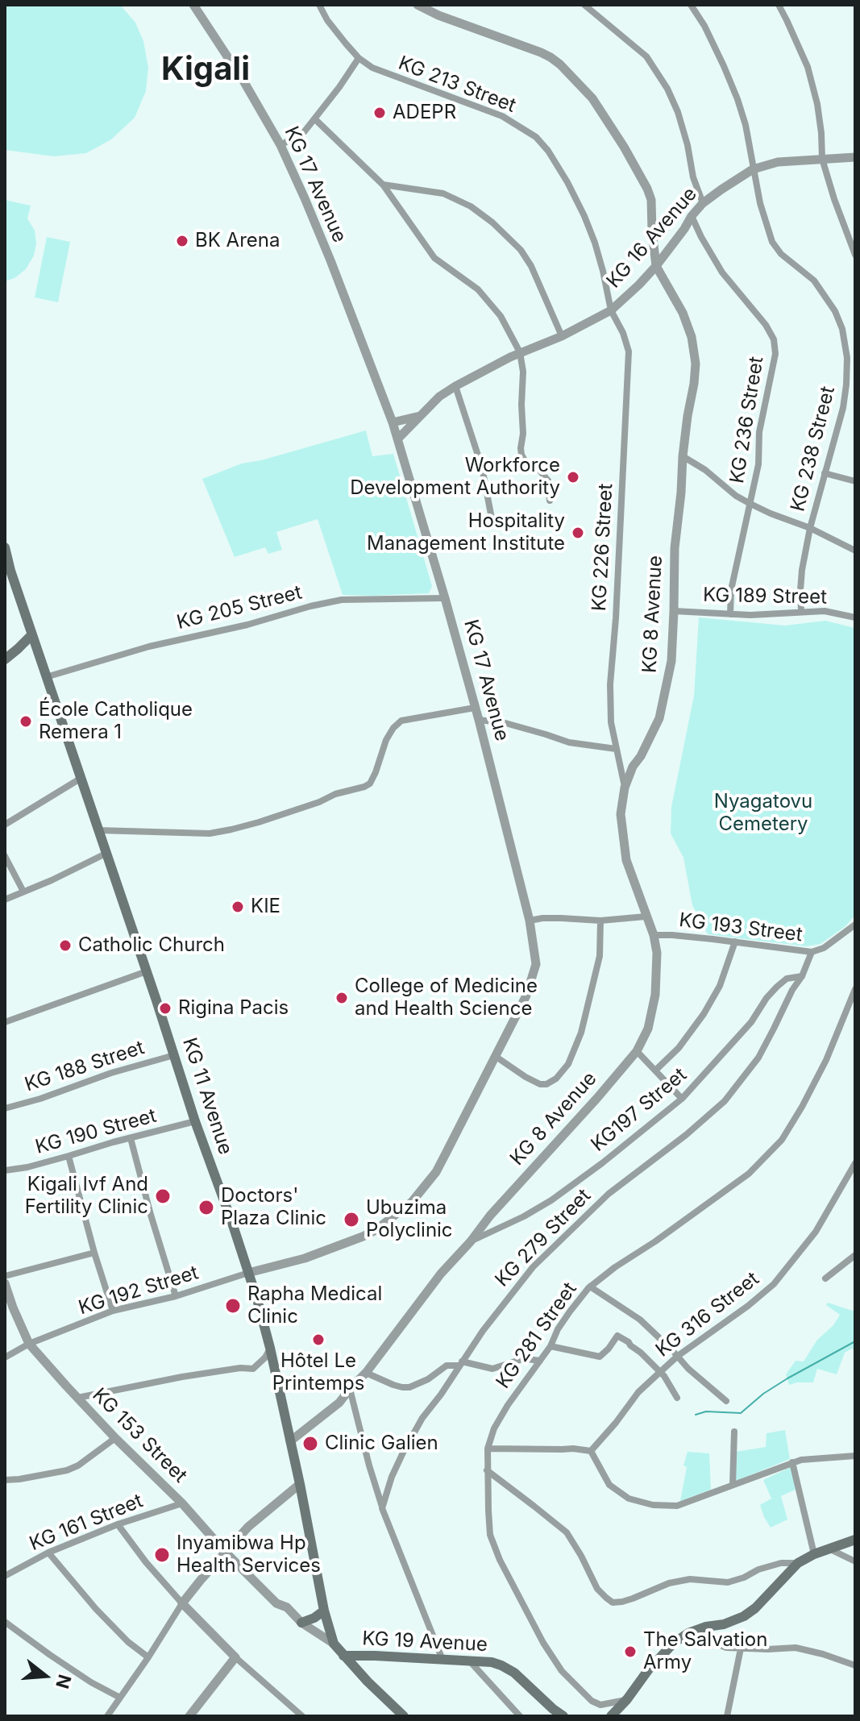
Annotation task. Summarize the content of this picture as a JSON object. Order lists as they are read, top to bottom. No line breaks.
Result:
{"streets":{"main road":["KG 11 Avenue","KG 19 Avenue"],"street":["KG 213 Street","KG 17 Avenue","KG 16 Avenue","KG 236 Street","KG 238 Street","KG 226 Street","KG 189 Street","KG 205 Street","KG 8 Avenue","KG 193 Street","KG 188 Street","KG197 Street","KG 190 Street","KG 279 Street","KG 192 Street","KG 316 Street","KG 281 Street","KG 153 Street","KG 161 Street"]},"crossings":[["KG 213 Street","KG 16 Avenue"],["KG 213 Street","KG 226 Street"],["KG 17 Avenue","KG 16 Avenue"],["KG 17 Avenue","KG 205 Street"],["KG 17 Avenue","KG 11 Avenue"],["KG 17 Avenue","KG 192 Street"],["KG 16 Avenue","KG 236 Street"],["KG 16 Avenue","KG 238 Street"],["KG 16 Avenue","KG 226 Street"],["KG 16 Avenue","KG 8 Avenue"],["KG 236 Street","KG 189 Street"],["KG 238 Street","KG 189 Street"],["KG 226 Street","KG 8 Avenue"],["KG 189 Street","KG 8 Avenue"],["KG 205 Street","KG 11 Avenue"],["KG 8 Avenue","KG 193 Street"],["KG 8 Avenue","KG 11 Avenue"],["KG 8 Avenue","KG197 Street"],["KG 193 Street","KG 279 Street"],["KG 188 Street","KG 11 Avenue"],["KG 11 Avenue","KG 190 Street"],["KG 11 Avenue","KG 192 Street"],["KG 11 Avenue","KG 153 Street"],["KG 11 Avenue","KG 19 Avenue"],["KG197 Street","KG 279 Street"],["KG 192 Street","KG 153 Street"],["KG 153 Street","KG 161 Street"]],"districts":["Kigali"],"parks":["Nyagatovu Cemetery"],"places":["ADEPR","BK Arena","Workforce Development Authority","Hospitality Management Institute","École Catholique Remera 1","KIE","Catholic Church","College of Medicine and Health Science","Rigina Pacis","Kigali Ivf And Fertility Clinic","Doctors' Plaza Clinic","Ubuzima Polyclinic","Rapha Medical Clinic","Hôtel Le Printemps","Clinic Galien","Inyamibwa Hp Health Services","The Salvation Army"],"north":"right"}
